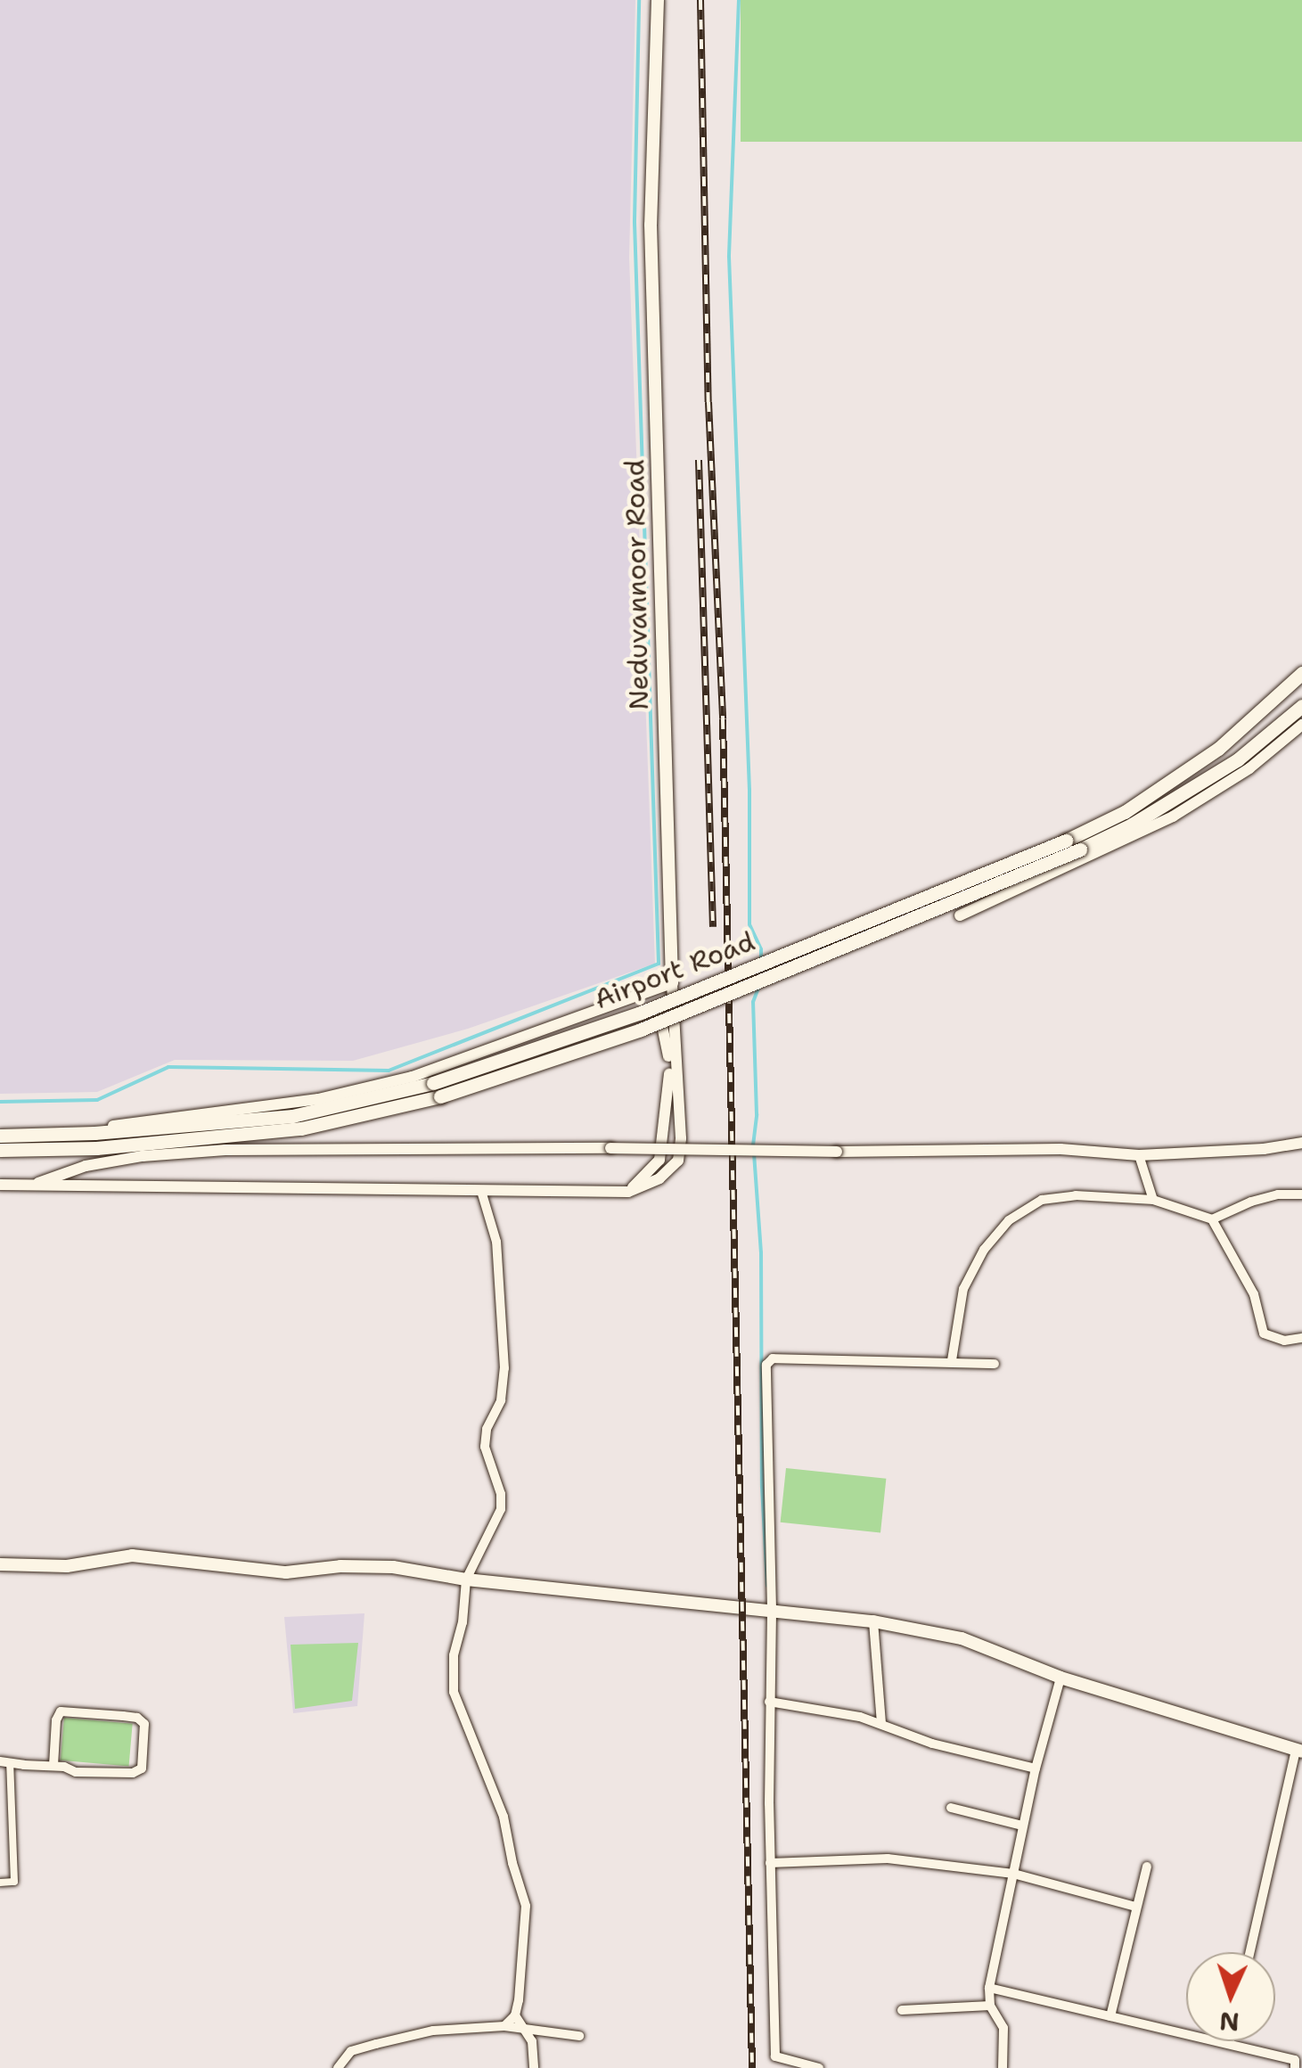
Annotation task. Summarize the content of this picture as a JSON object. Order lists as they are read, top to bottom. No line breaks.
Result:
{"streets":{"main road":["Neduvannoor Road","Airport Road"]},"north":"bottom"}
